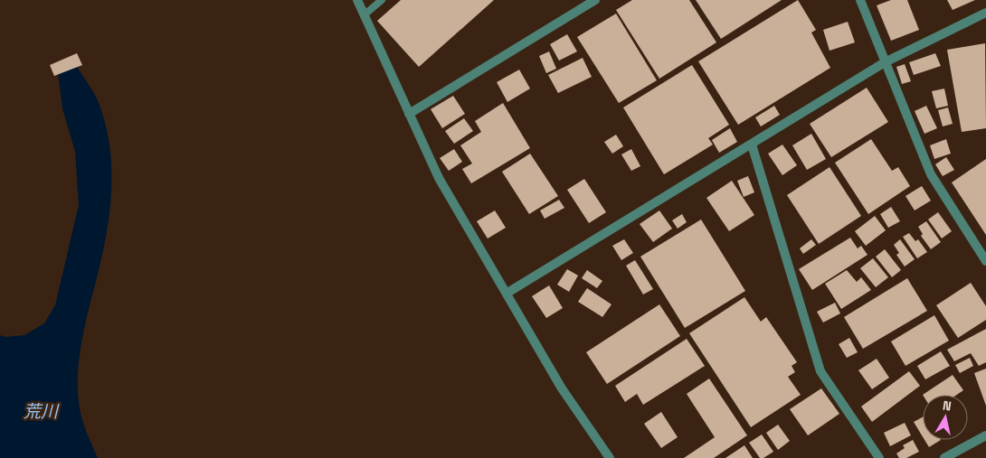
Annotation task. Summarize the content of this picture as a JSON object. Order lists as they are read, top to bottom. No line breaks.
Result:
{"water":["荒川"],"north":"top"}
